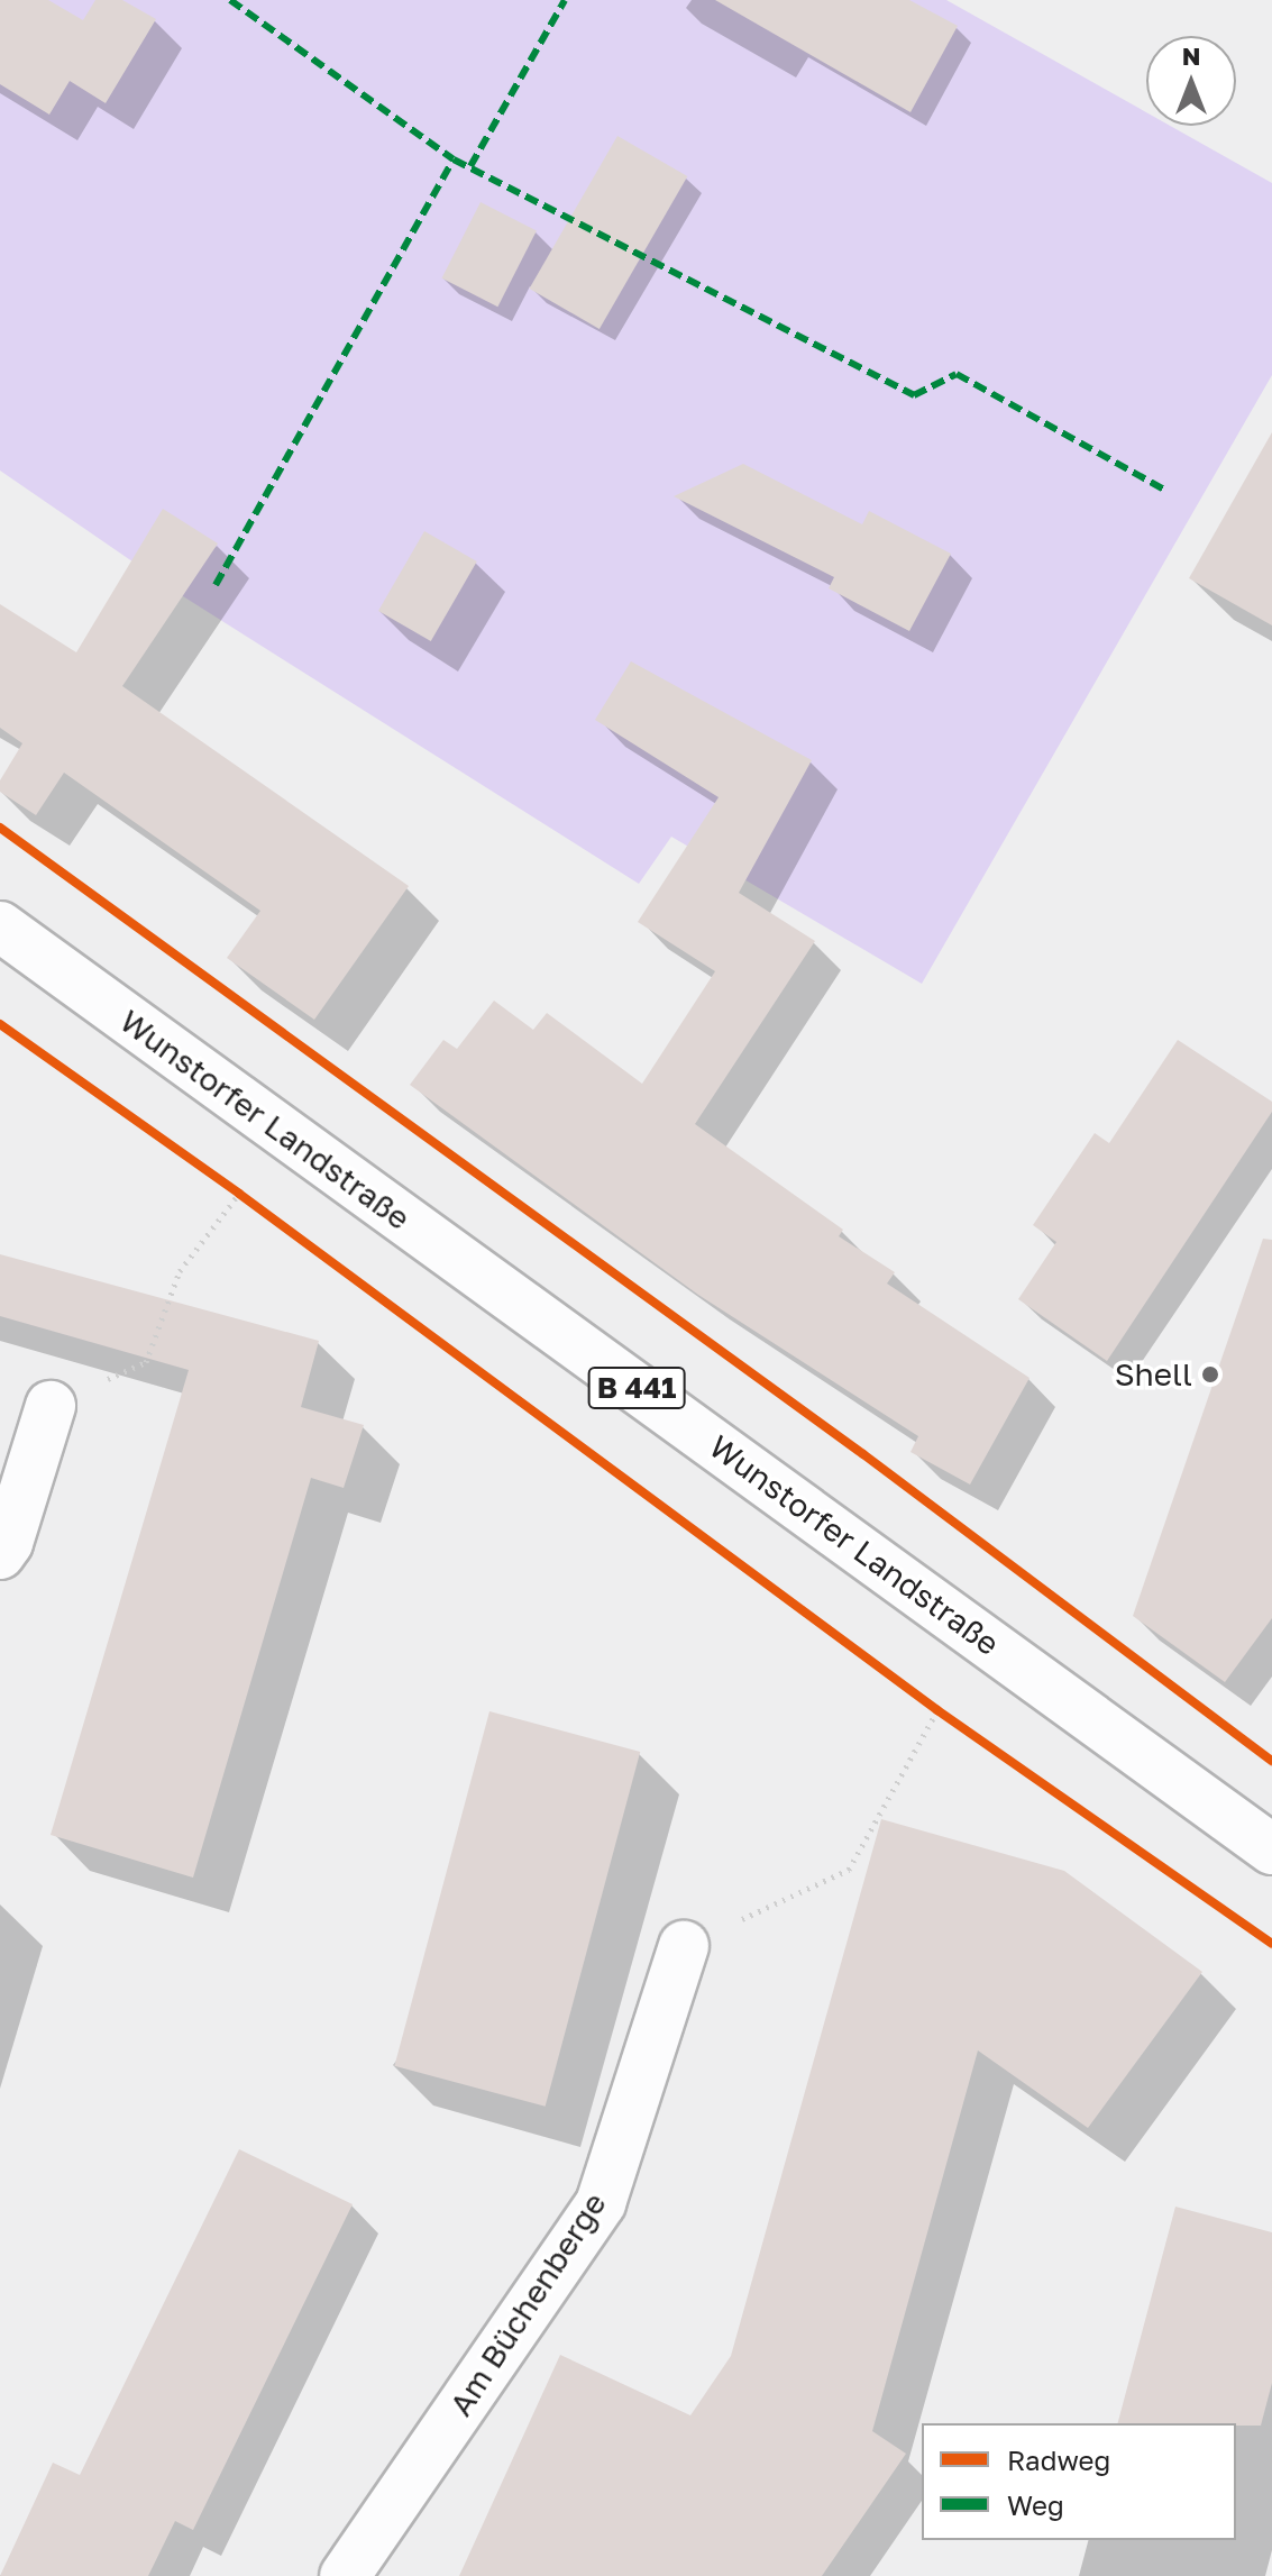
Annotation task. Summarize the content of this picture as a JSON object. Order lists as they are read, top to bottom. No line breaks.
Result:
{"streets":{"main road":["Wunstorfer Landstraße","B 441","Am Büchenberge"]},"places":["Shell"],"legend":["Radweg","Weg"],"north":"top"}
